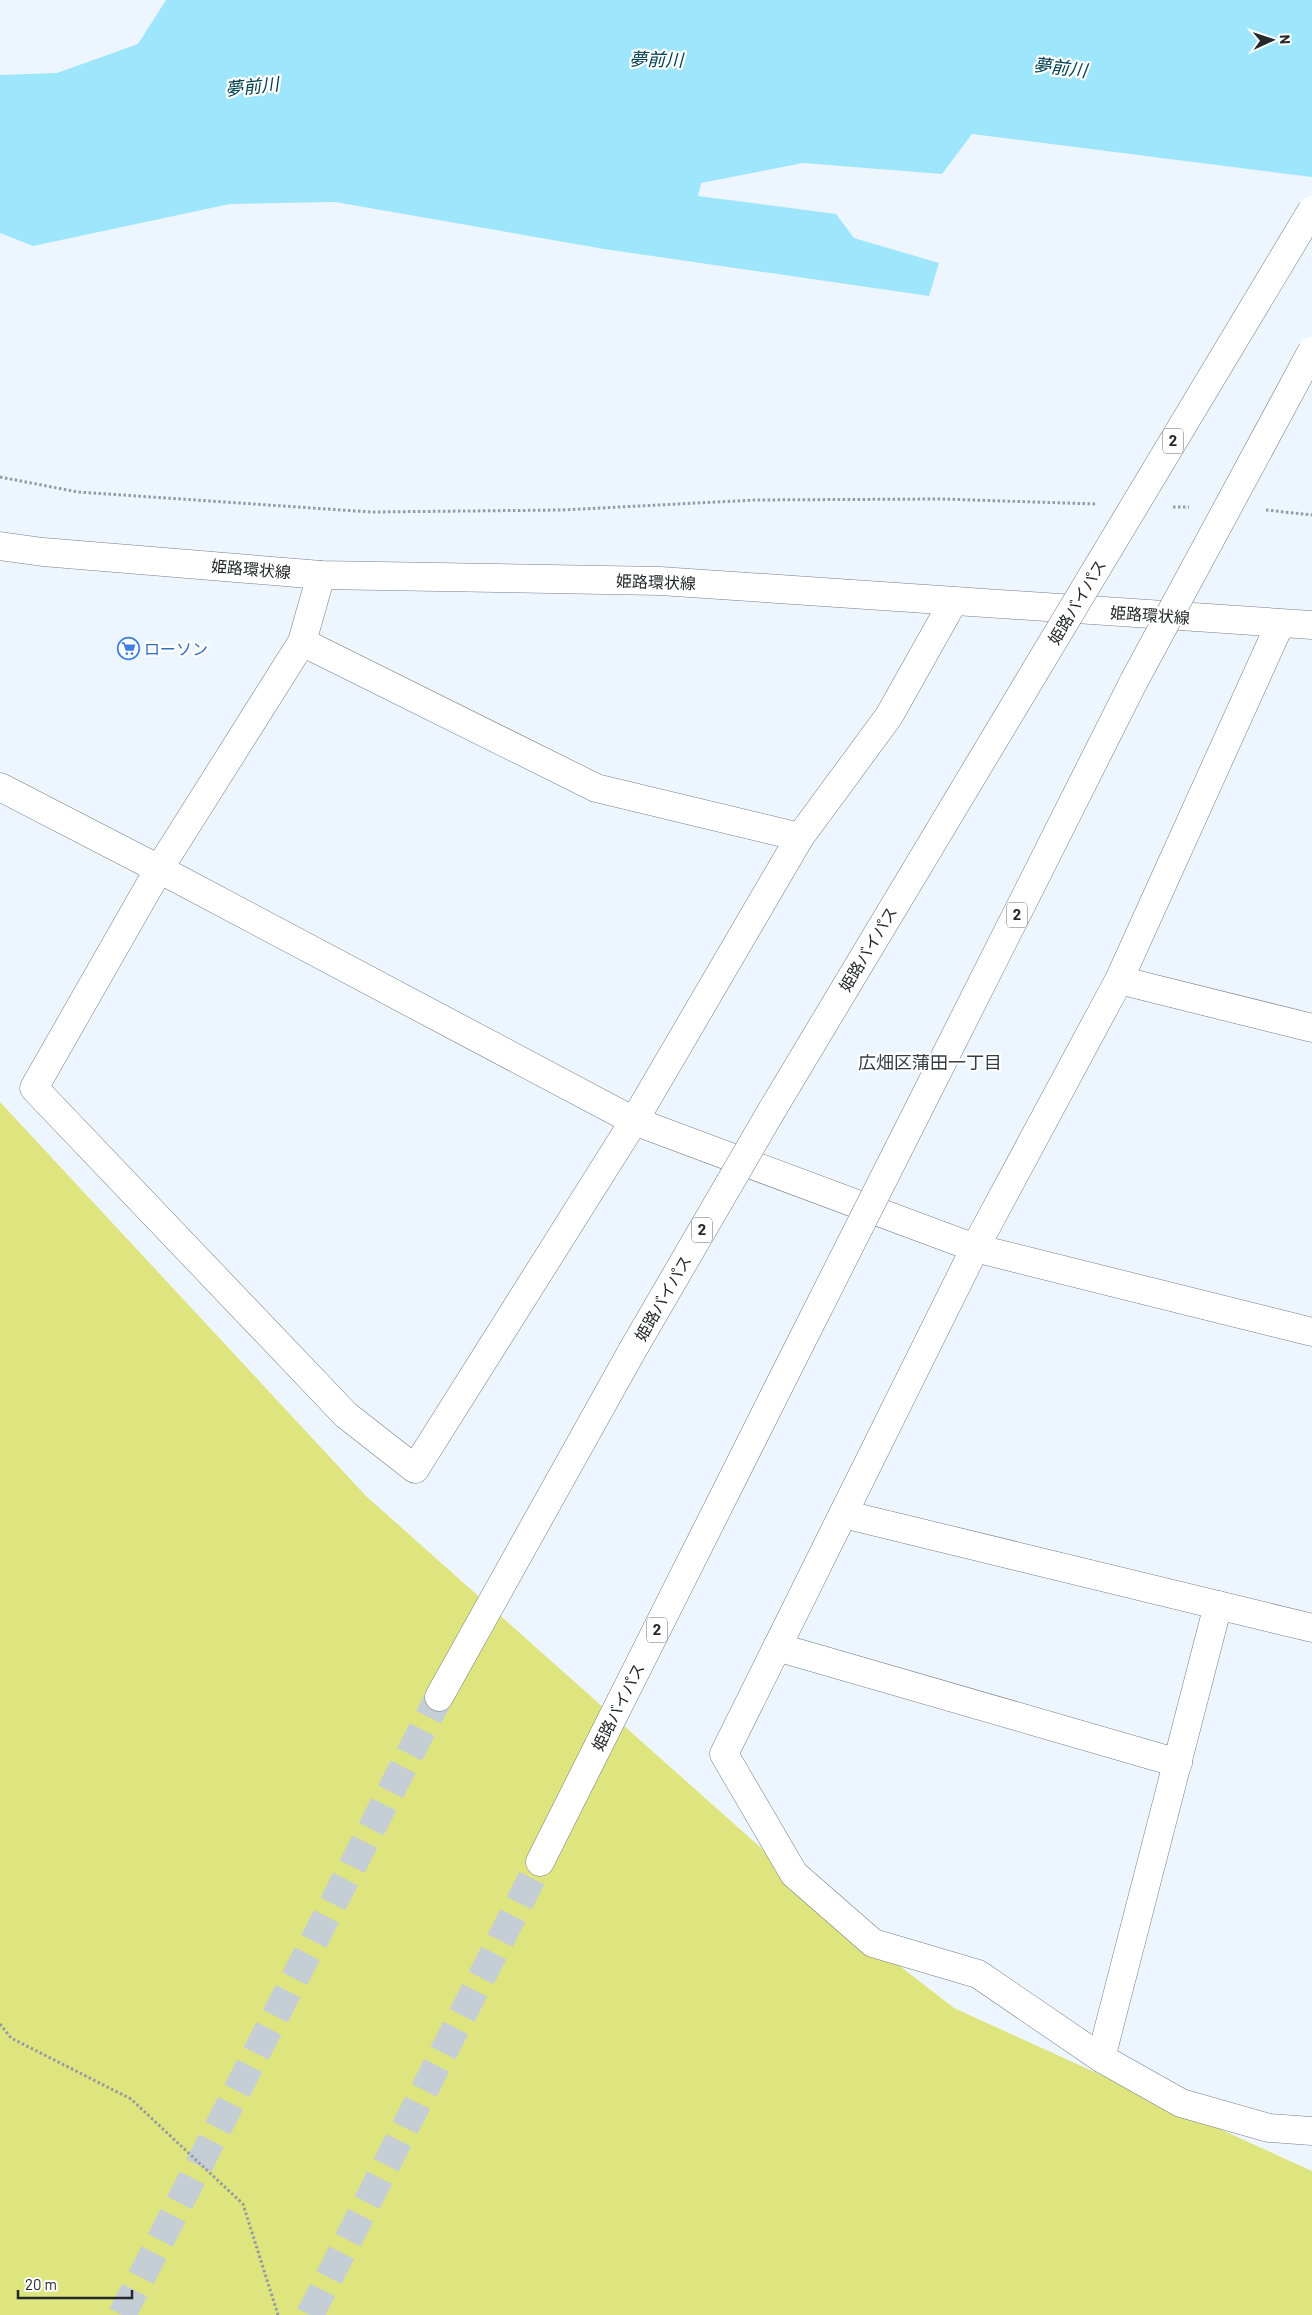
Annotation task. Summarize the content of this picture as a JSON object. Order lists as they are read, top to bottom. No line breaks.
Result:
{"streets":{"main road":["2","姫路環状線","姫路バイパス"]},"districts":["広畑区蒲田一丁目"],"water":["夢前川"],"places":{"supermarket":["ローソン"]},"scale_bar":"20 m","north":"right"}
